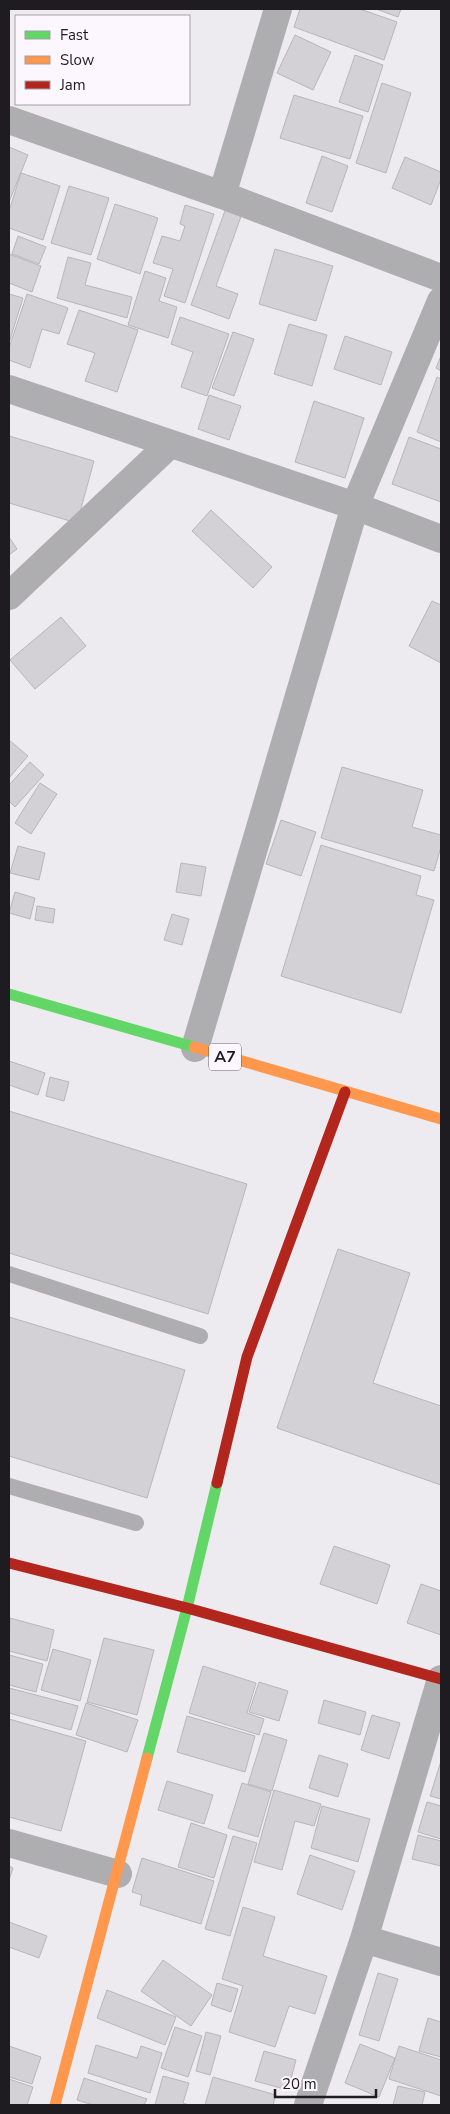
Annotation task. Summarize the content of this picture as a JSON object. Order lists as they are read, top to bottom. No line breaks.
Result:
{"streets":{"street":["A7"]},"legend":["Fast","Slow","Jam"],"scale_bar":"20 m"}
